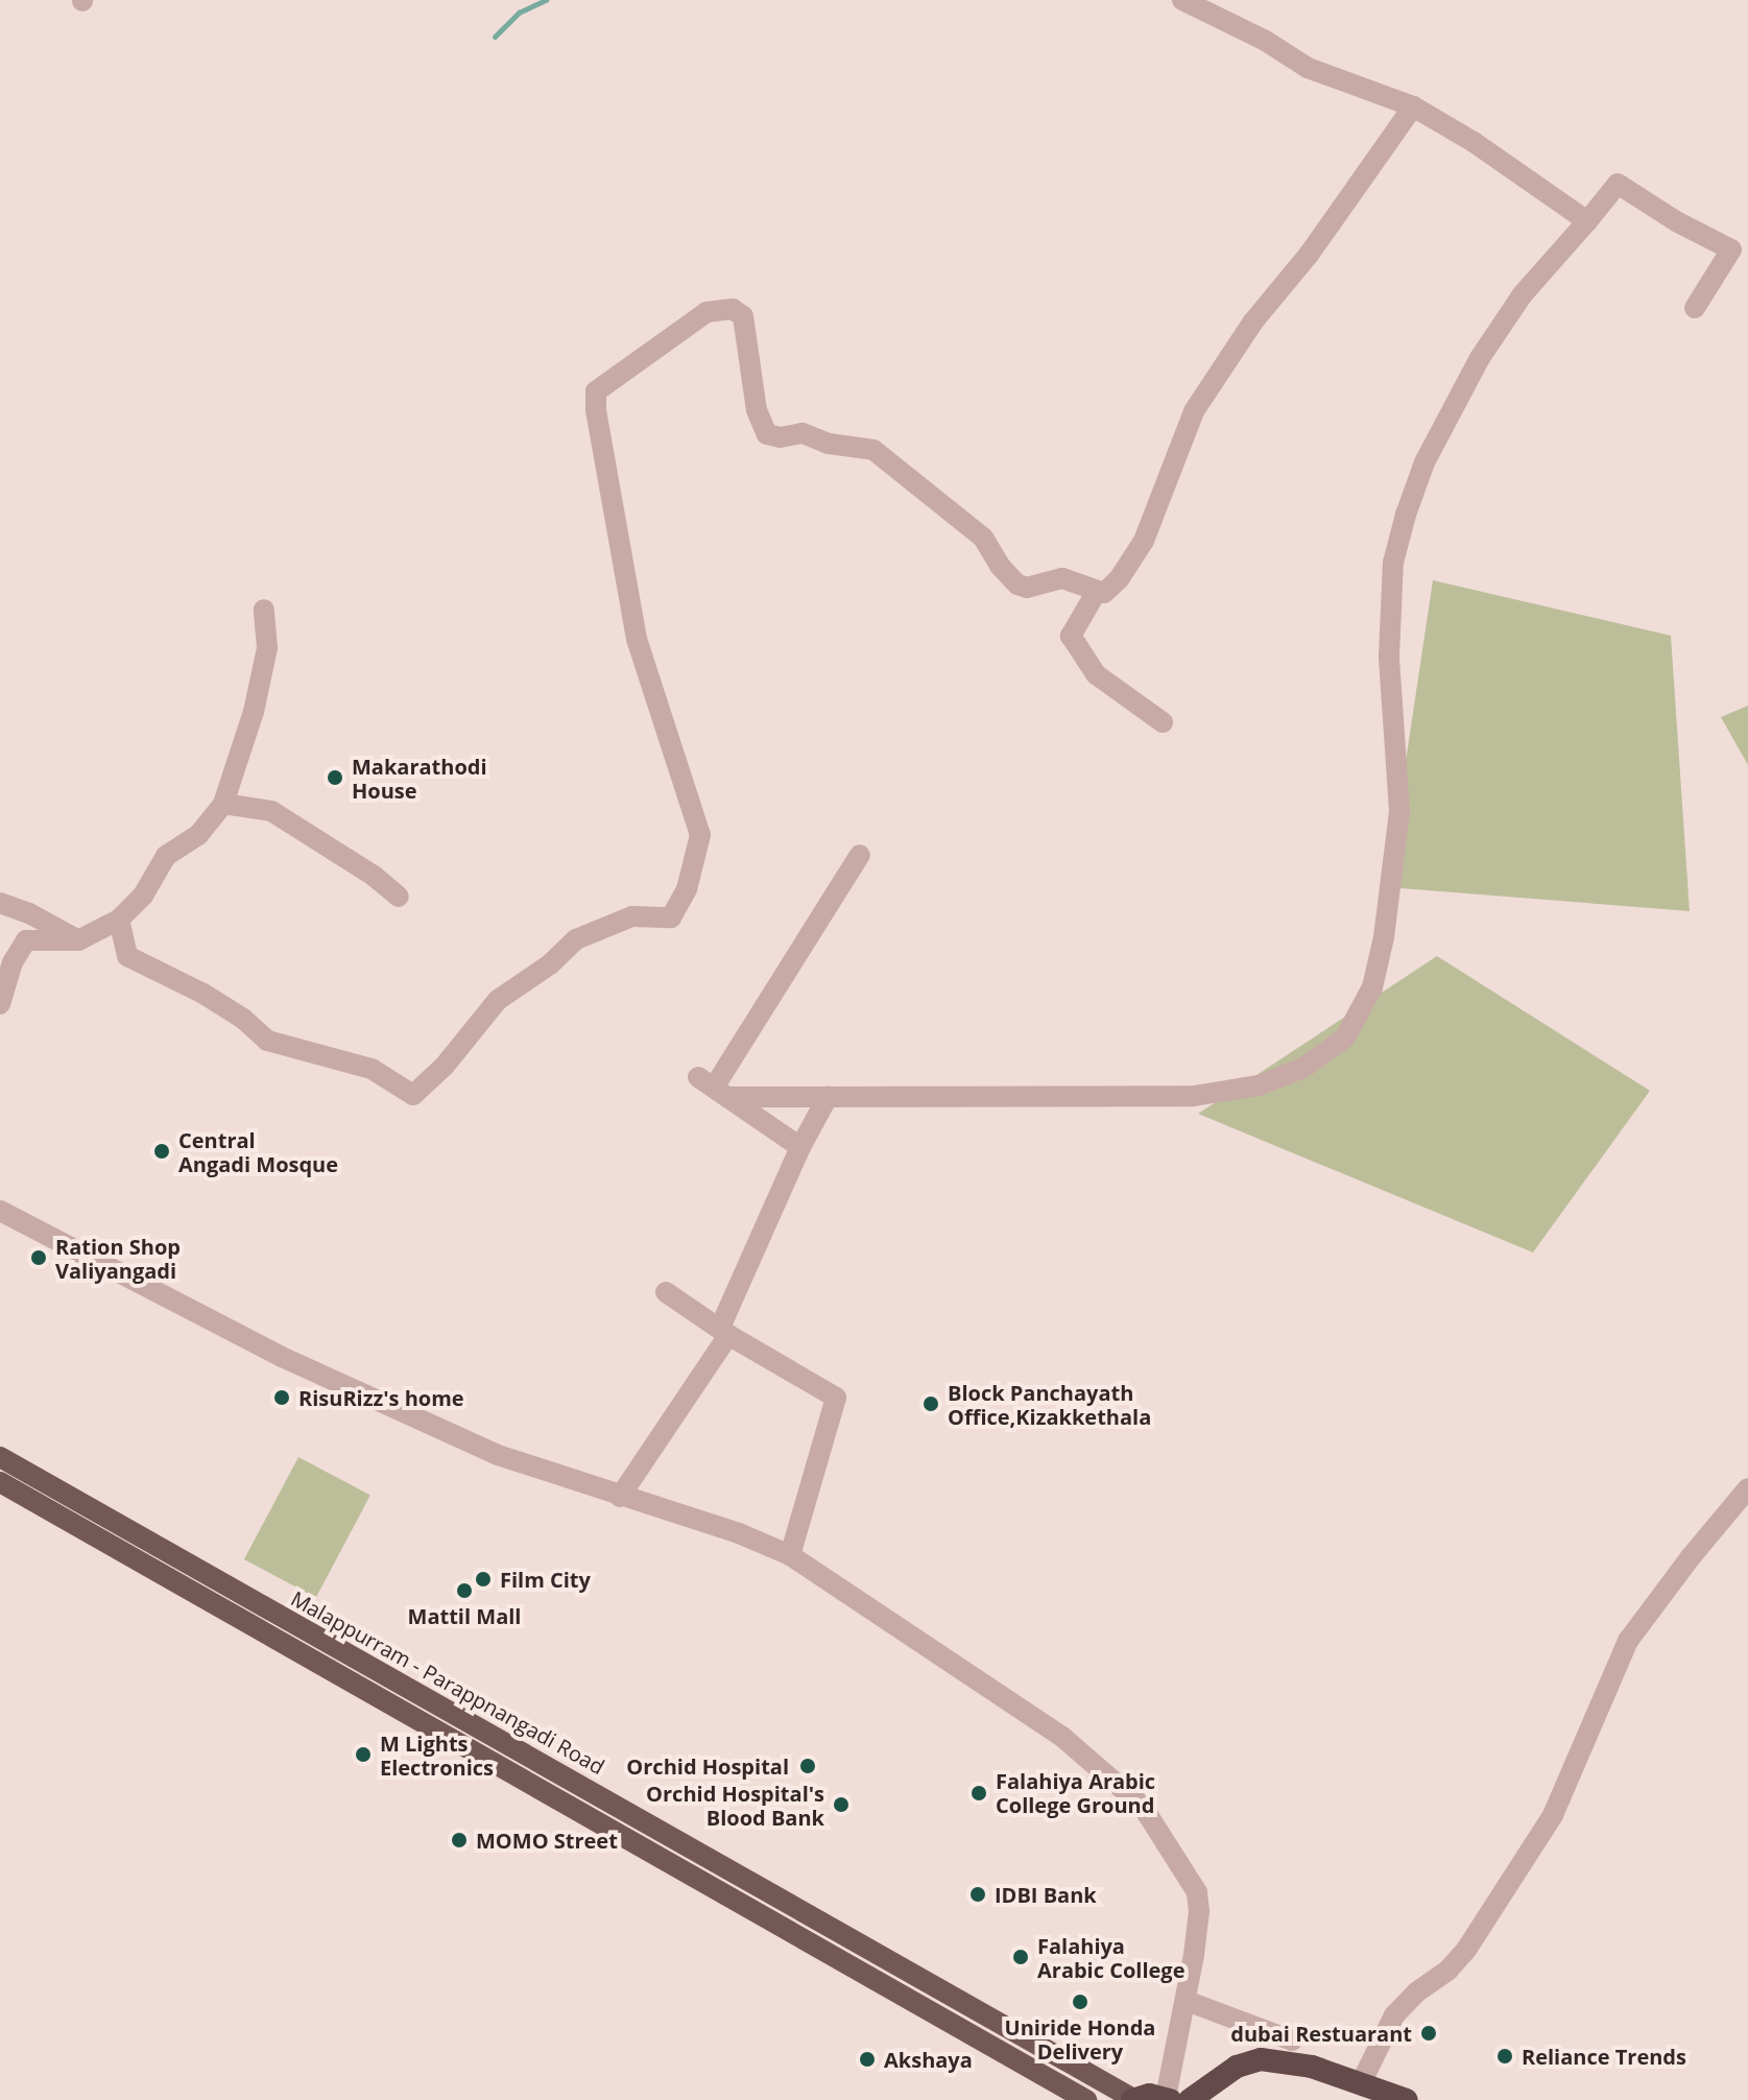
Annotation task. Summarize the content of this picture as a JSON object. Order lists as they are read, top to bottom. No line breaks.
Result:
{"streets":{"main road":["Malappurram - Parappnangadi Road"]},"places":["Makarathodi House","Central Angadi Mosque","Ration Shop Valiyangadi","RisuRizz's home","Block Panchayath Office,Kizakkethala","Film City","Mattil Mall","M Lights Electronics","Orchid Hospital","Falahiya Arabic College Ground","Orchid Hospital's Blood Bank","MOMO Street","IDBI Bank","Falahiya Arabic College","Uniride Honda Delivery","dubai Restuarant","Reliance Trends","Akshaya"]}
